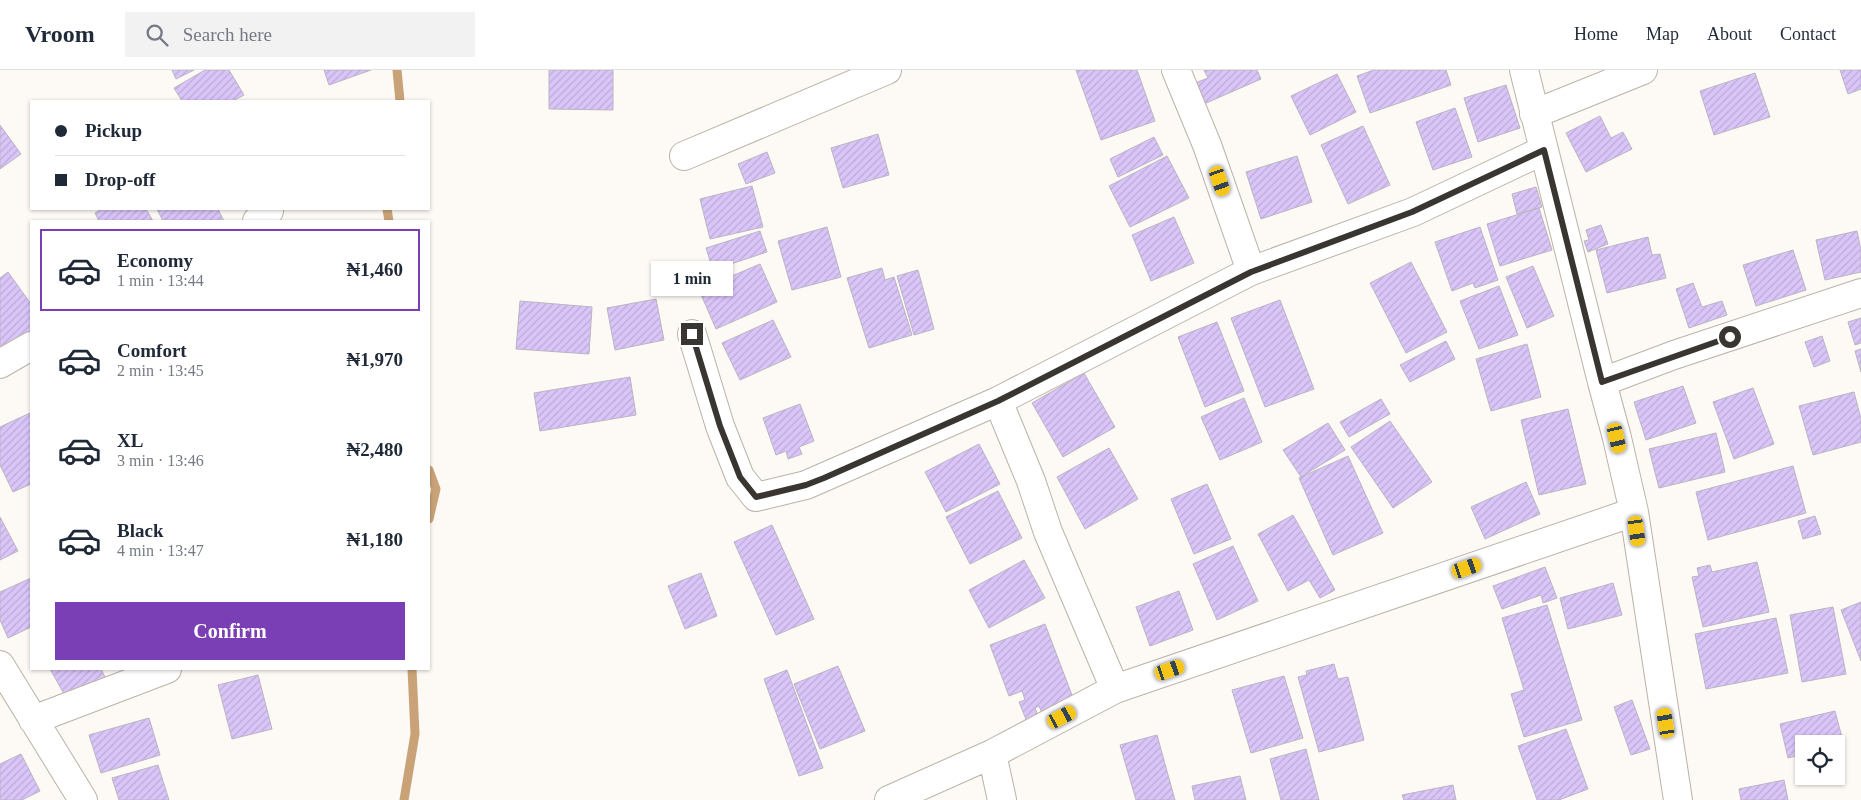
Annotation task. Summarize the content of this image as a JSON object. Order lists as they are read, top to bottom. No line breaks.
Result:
{"page":{"header":"Vroom","search":"Search here","nav":["Home","Map","About","Contact"],"banner":["Pickup","Drop-off"],"list":[{"name":"Economy","note":"1 min · 13:44","value":"₦1,460"},{"name":"Comfort","note":"2 min · 13:45","value":"₦1,970"},{"name":"XL","note":"3 min · 13:46","value":"₦2,480"},{"name":"Black","note":"4 min · 13:47","value":"₦1,180"}],"bubble":"1 min","buttons":"Confirm"}}
